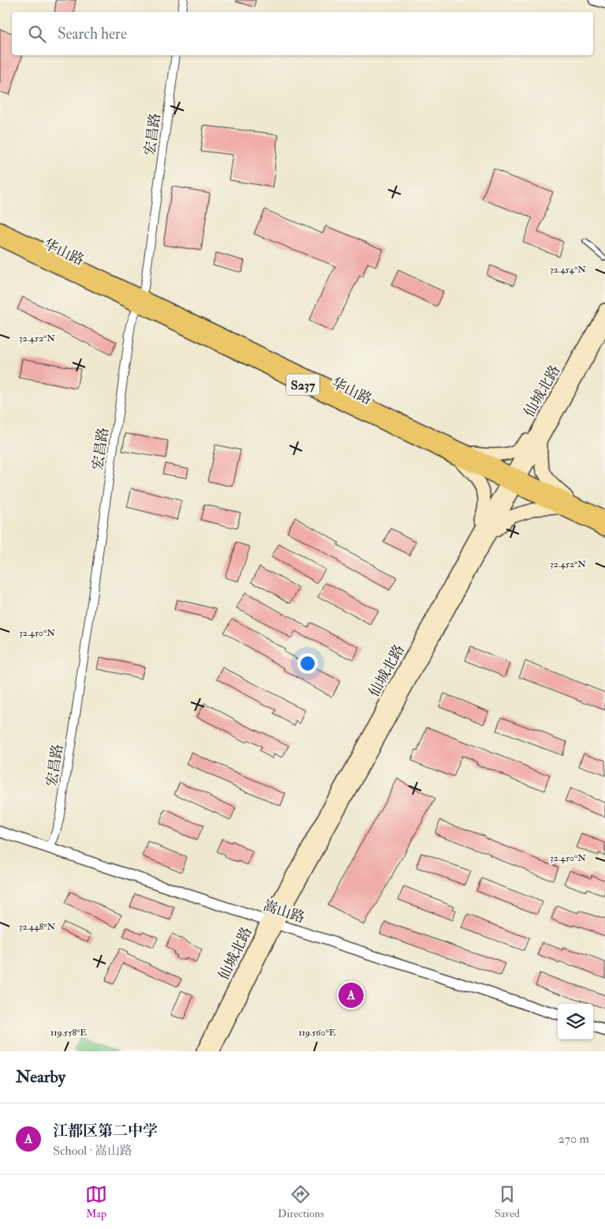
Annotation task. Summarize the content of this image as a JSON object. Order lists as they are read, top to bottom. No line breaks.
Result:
{"streets":{"main road":["华山路","S237","仙城北路"],"street":["宏昌路","嵩山路"]},"crossings":[["宏昌路","华山路"],["宏昌路","S237"],["宏昌路","嵩山路"],["华山路","S237"],["S237","仙城北路"],["仙城北路","嵩山路"]],"page":{"search":"Search here","pins":"A","heading":"Nearby","list":[{"mark":"A","name":"江都区第二中学","note":"School · 嵩山路","value":"270 m"}],"nav":["Map","Directions","Saved"]},"coordinates":["32.454°N","32.452°N","32.450°N","32.448°N","119.558°E","119.560°E"]}
